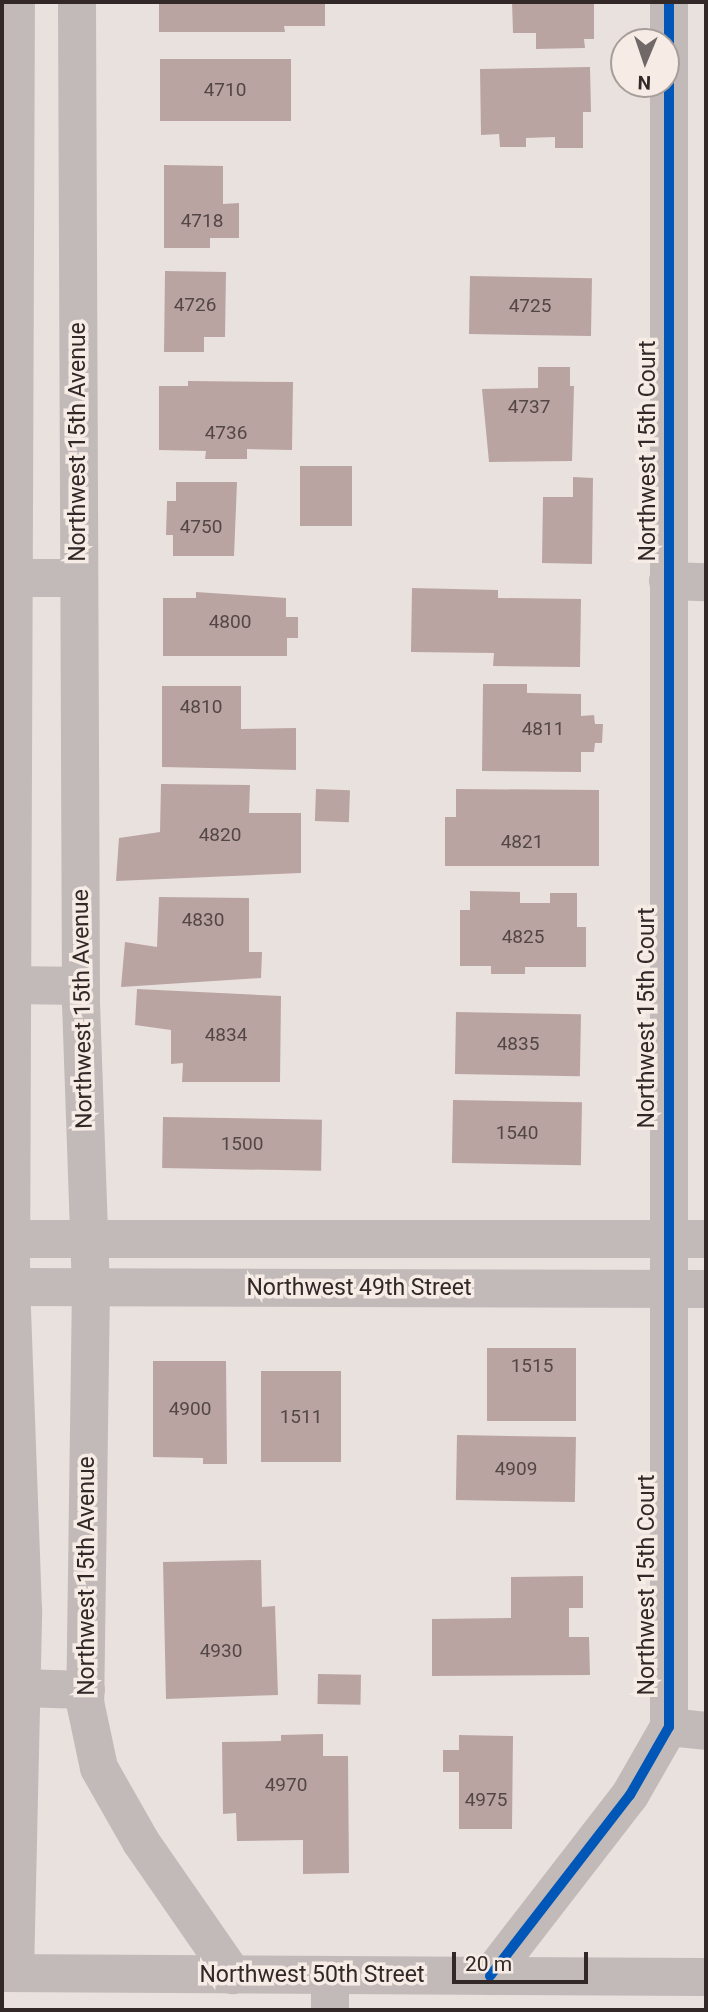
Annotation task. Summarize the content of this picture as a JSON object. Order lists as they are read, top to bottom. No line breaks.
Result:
{"streets":{"street":["Northwest 15th Avenue","Northwest 15th Court","Northwest 49th Street","Northwest 50th Street"]},"crossings":[["Northwest 15th Avenue","Northwest 49th Street"],["Northwest 15th Avenue","Northwest 50th Street"],["Northwest 15th Court","Northwest 49th Street"],["Northwest 15th Court","Northwest 50th Street"]],"house_numbers":["4710","4718","4726","4725","4737","4736","4750","4800","4810","4811","4820","4821","4830","4825","4834","4835","1540","1500","1515","4900","1511","4909","4930","4970","4975"],"scale_bar":"20 m","north":"bottom"}
